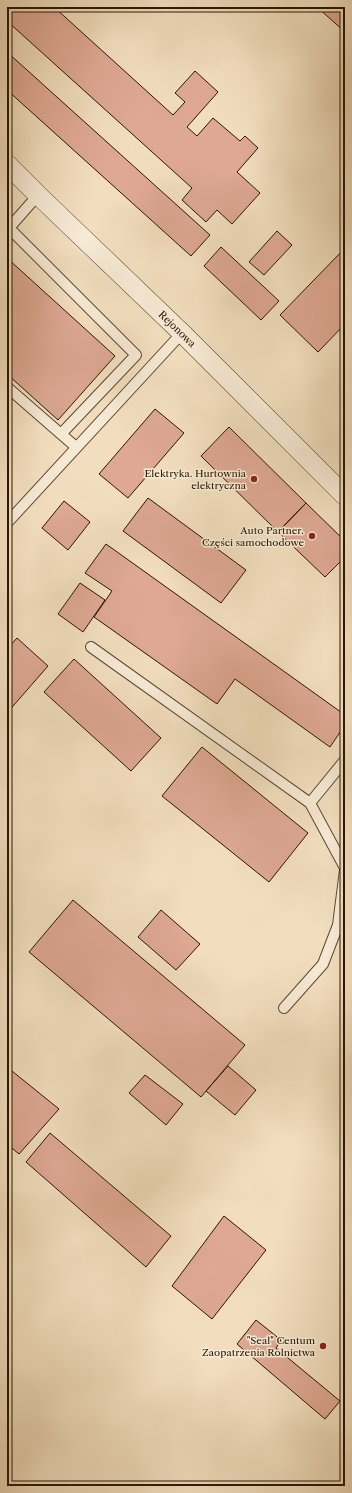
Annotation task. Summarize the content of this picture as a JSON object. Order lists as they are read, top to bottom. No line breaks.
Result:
{"streets":{"street":["Rejonowa"]},"places":["Elektryka. Hurtownia elektryczna","Auto Partner. Części samochodowe","\"Seal\" Centum Zaopatrzenia Rolnictwa"]}
